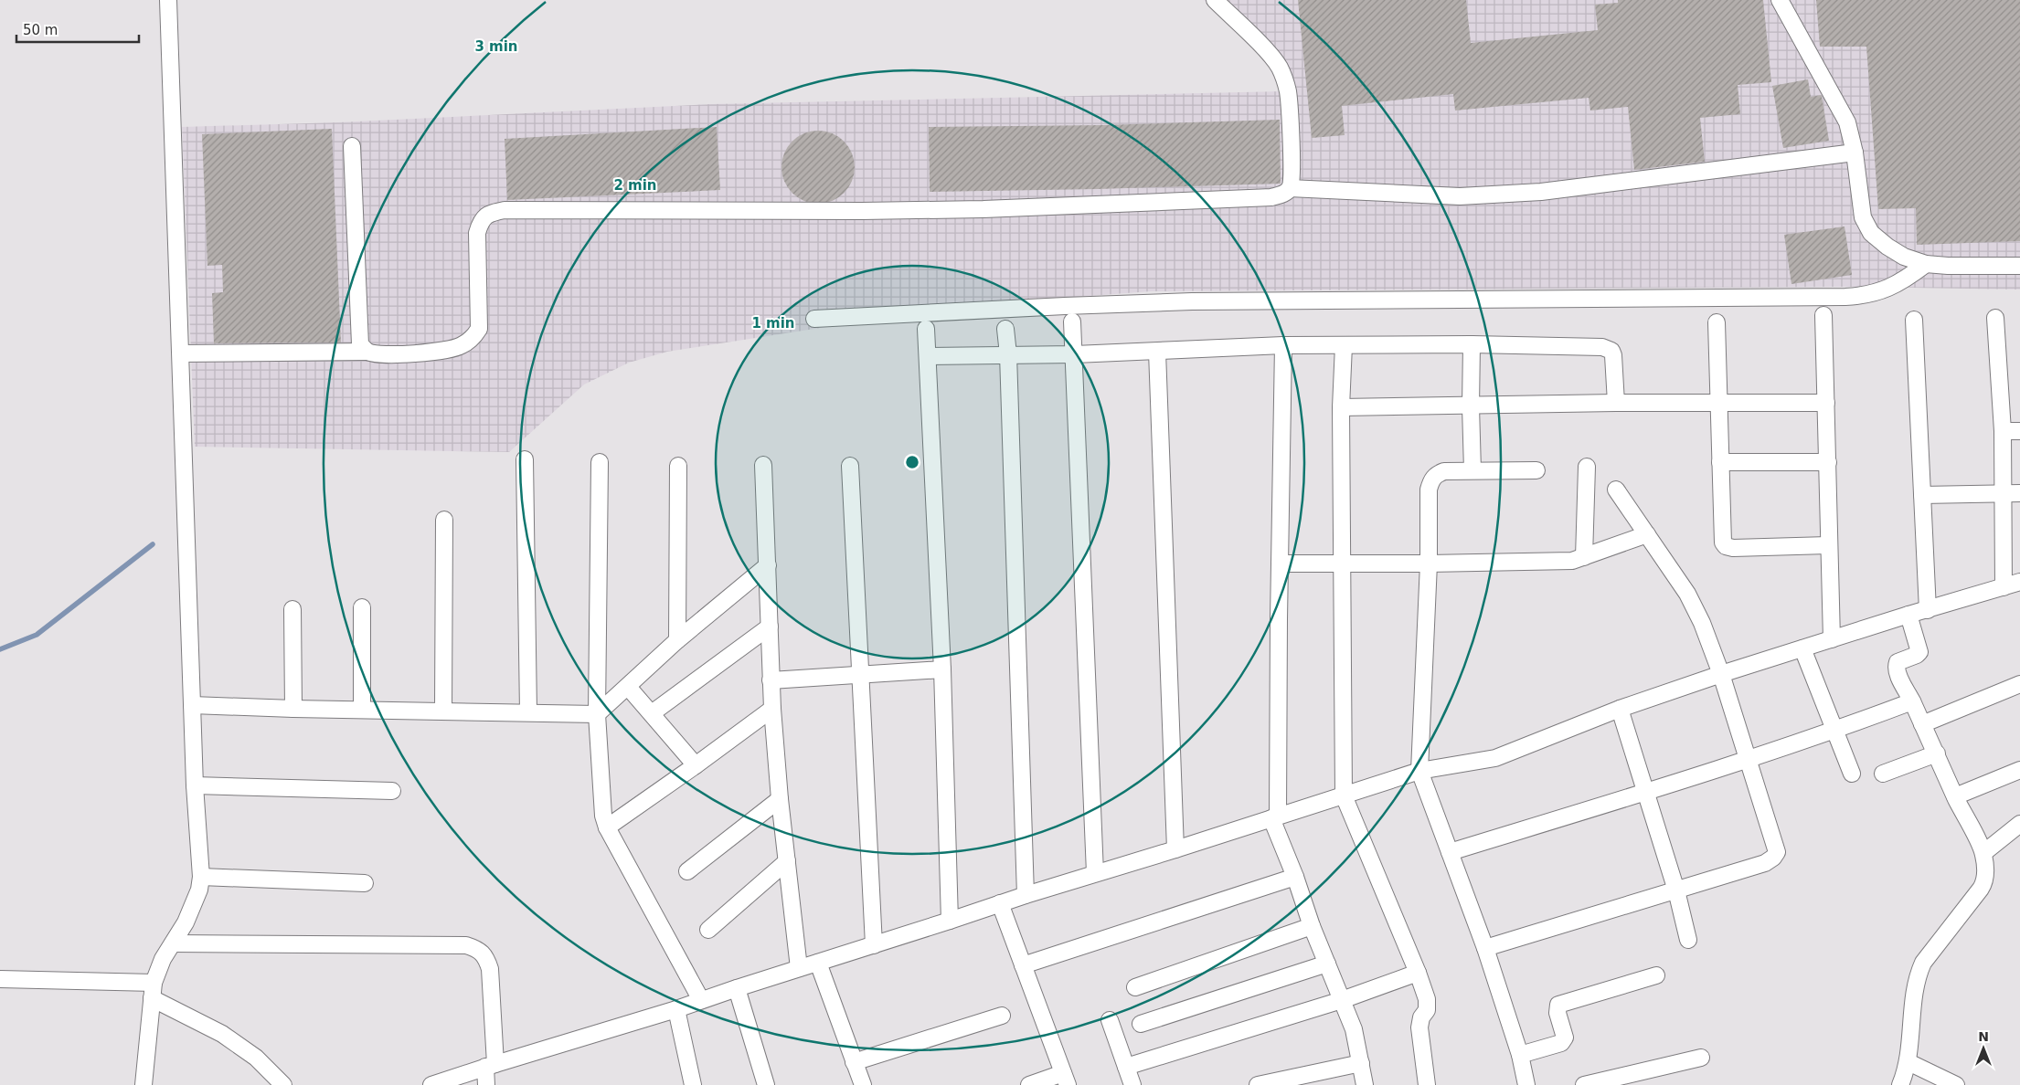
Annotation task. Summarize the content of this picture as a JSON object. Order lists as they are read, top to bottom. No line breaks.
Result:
{"scale_bar":"50 m","north":"top","rings":["3 min","2 min","1 min"]}
